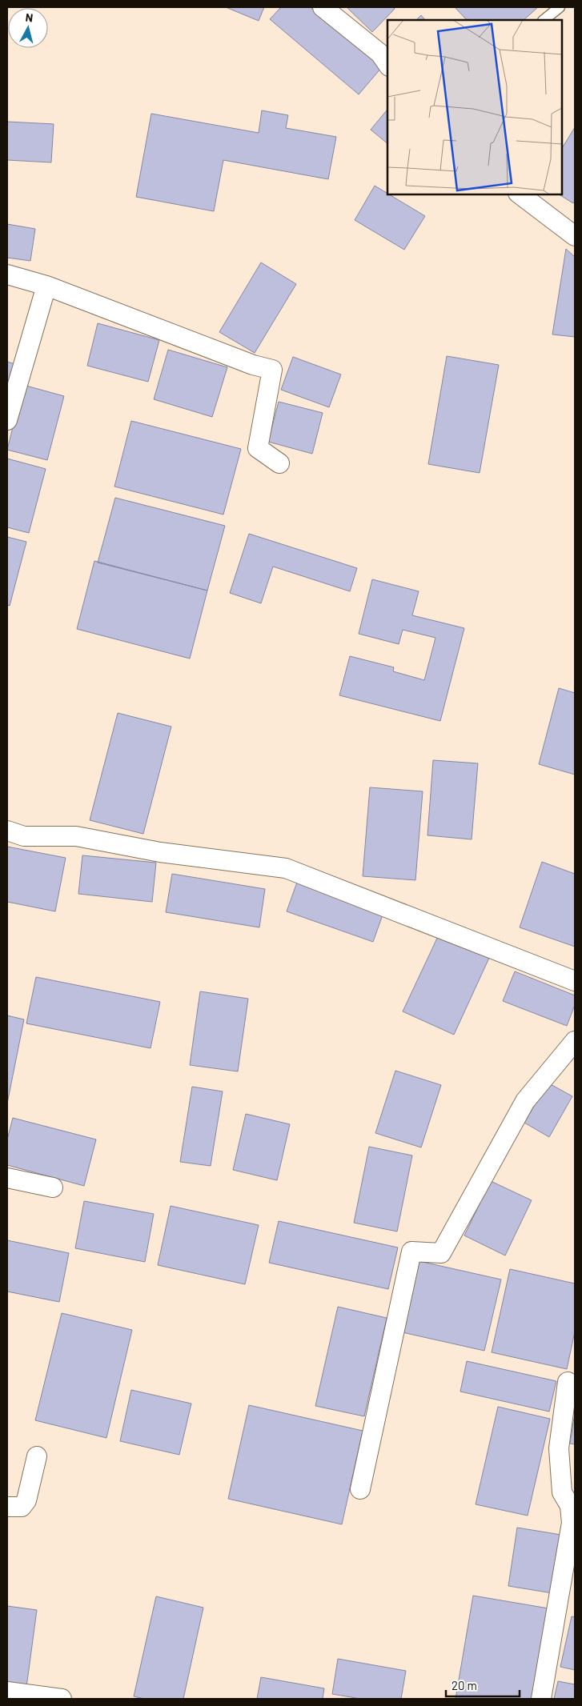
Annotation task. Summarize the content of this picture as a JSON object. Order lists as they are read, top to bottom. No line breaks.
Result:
{"scale_bar":"20 m","north":"top"}
